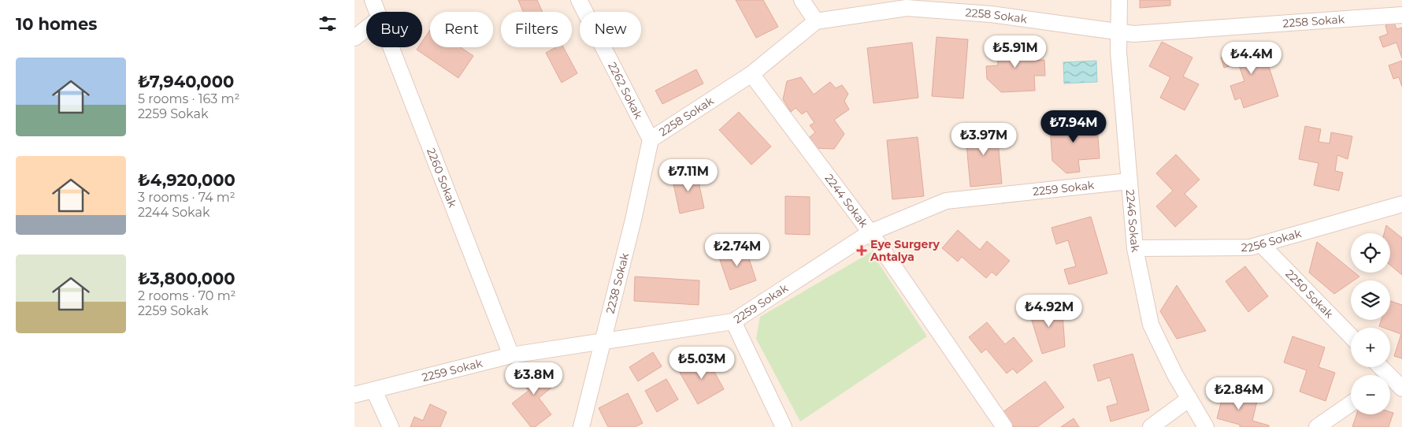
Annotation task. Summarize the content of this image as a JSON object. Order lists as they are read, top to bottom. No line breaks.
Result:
{"streets":{"street":["2258 Sokak","2262 Sokak","2260 Sokak","2259 Sokak","2244 Sokak","2246 Sokak","2256 Sokak","2238 Sokak","2250 Sokak"]},"crossings":[["2258 Sokak","2262 Sokak"],["2258 Sokak","2244 Sokak"],["2258 Sokak","2246 Sokak"],["2258 Sokak","2238 Sokak"],["2262 Sokak","2238 Sokak"],["2260 Sokak","2259 Sokak"],["2259 Sokak","2244 Sokak"],["2259 Sokak","2246 Sokak"],["2259 Sokak","2238 Sokak"],["2246 Sokak","2256 Sokak"],["2256 Sokak","2250 Sokak"]],"places":{"health":["Eye Surgery Antalya"]},"page":{"heading":"10 homes","chip":["Buy","Rent","Filters","New"],"price":["₺5.91M","₺4.4M","₺7.94M","₺3.97M","₺7.11M","₺2.74M","₺4.92M","₺5.03M","₺3.8M","₺2.84M"],"list":[{"name":"₺7,940,000","note":"5 rooms · 163 m² · 2259 Sokak"},{"name":"₺4,920,000","note":"3 rooms · 74 m² · 2244 Sokak"},{"name":"₺3,800,000","note":"2 rooms · 70 m² · 2259 Sokak"}],"map_buttons":["+","−"]}}
